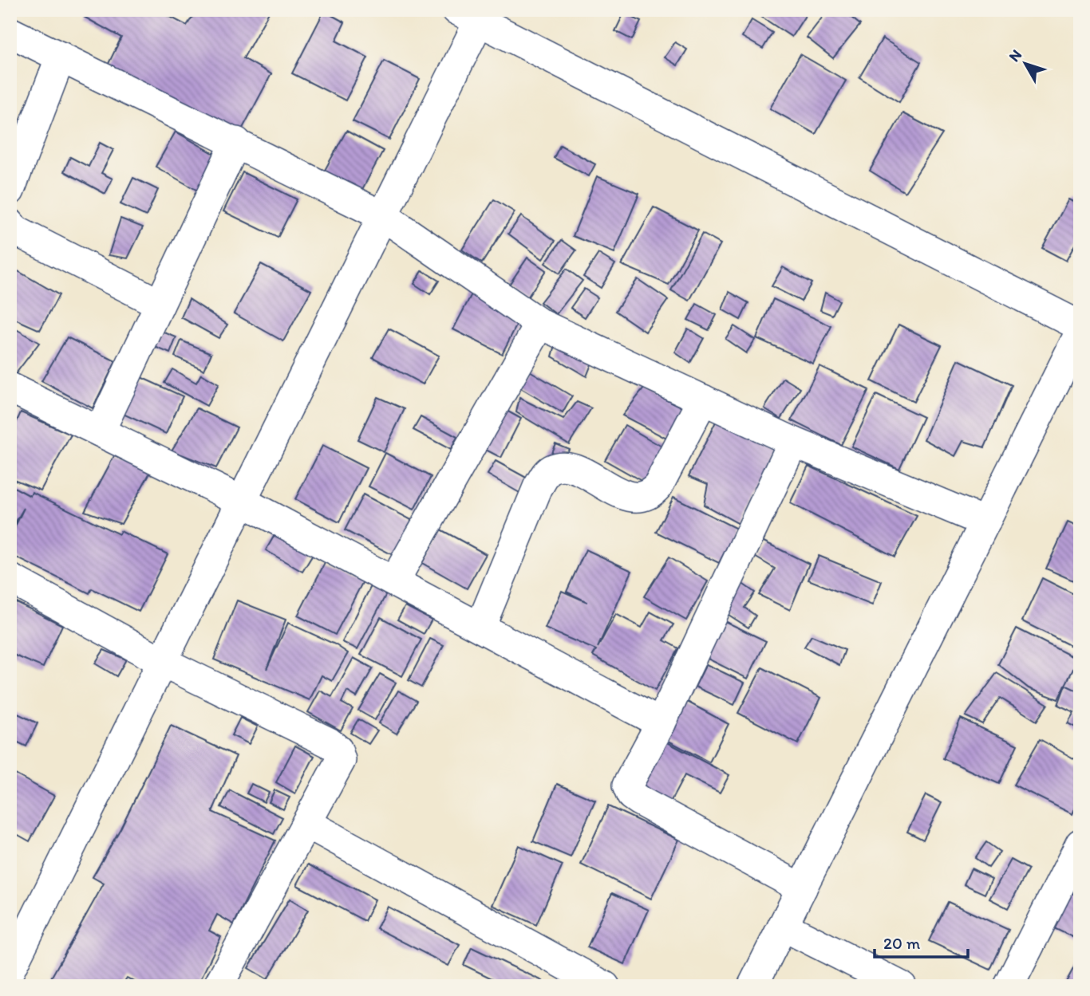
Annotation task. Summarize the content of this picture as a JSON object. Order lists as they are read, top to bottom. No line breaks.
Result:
{"scale_bar":"20 m","north":"top left"}
